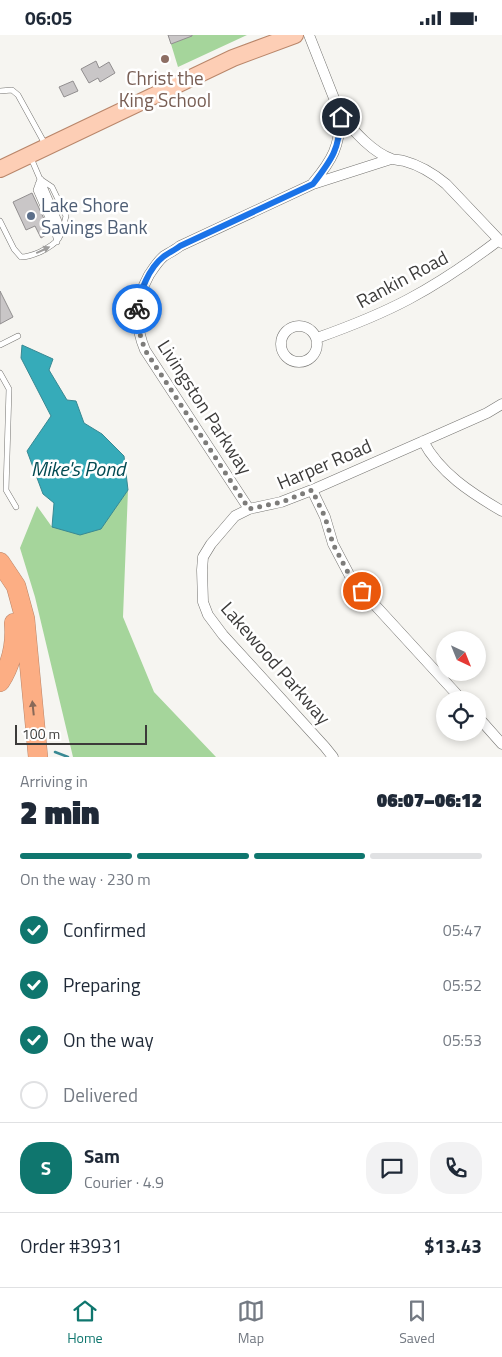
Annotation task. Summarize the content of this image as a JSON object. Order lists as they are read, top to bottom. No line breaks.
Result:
{"streets":{"street":["Rankin Road","Livingston Parkway","Harper Road","Lakewood Parkway"]},"crossings":[["Livingston Parkway","Harper Road"],["Harper Road","Lakewood Parkway"]],"water":["Mike's Pond"],"places":["Christ the King School","Lake Shore Savings Bank"],"scale_bar":"100 m","north":"bottom right","page":{"status":"06:05","scale":"100 m","heading":["2 min","Arriving in","06:07–06:12"],"panel":["Sam","Courier · 4.9","Order #3931","$13.43"],"bar":"On the way · 230 m","list":[["Confirmed","05:47"],["Preparing","05:52"],["On the way","05:53"],"Delivered"],"round":"S","tabs":["Home","Map","Saved"]}}
